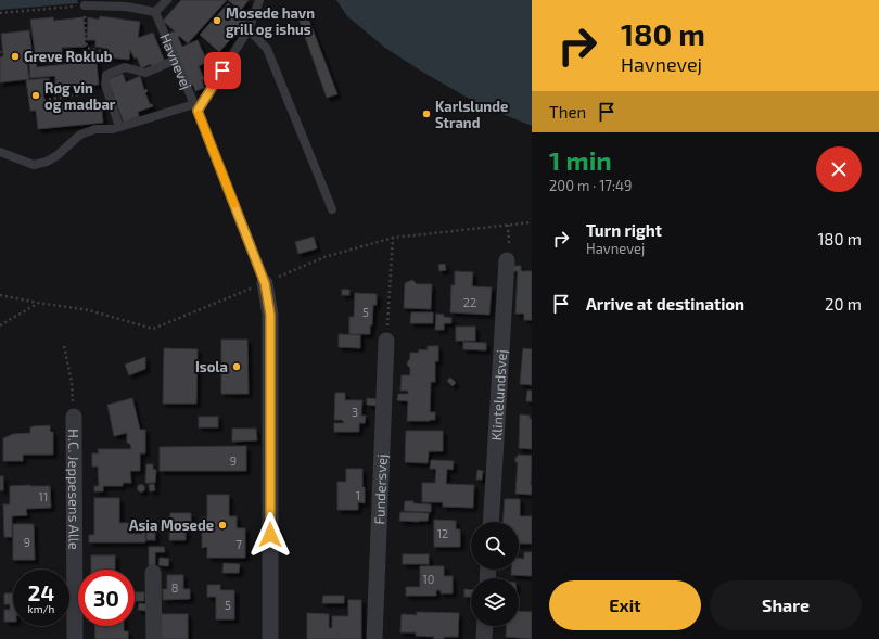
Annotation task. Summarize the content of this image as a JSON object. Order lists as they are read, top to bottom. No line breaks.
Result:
{"streets":{"street":["Havnevej","Klintelundsvej","H.C. Jeppesens Alle","Fundersvej"]},"places":["Mosede havn grill og ishus","Greve Roklub","Røg vin og madbar","Karlslunde Strand","Isola","Asia Mosede"],"house_numbers":["22","5","3","9","1","11","12","9","7","10","8","5"],"page":{"turn":["180 m","Havnevej"],"then":"Then","heading":["1 min","200 m · 17:49"],"list":[{"name":"Turn right","note":"Havnevej","value":"180 m"},{"name":"Arrive at destination","value":"20 m"}],"speed":"24 km/h","limit":"30","buttons":["Exit","Share"]}}
